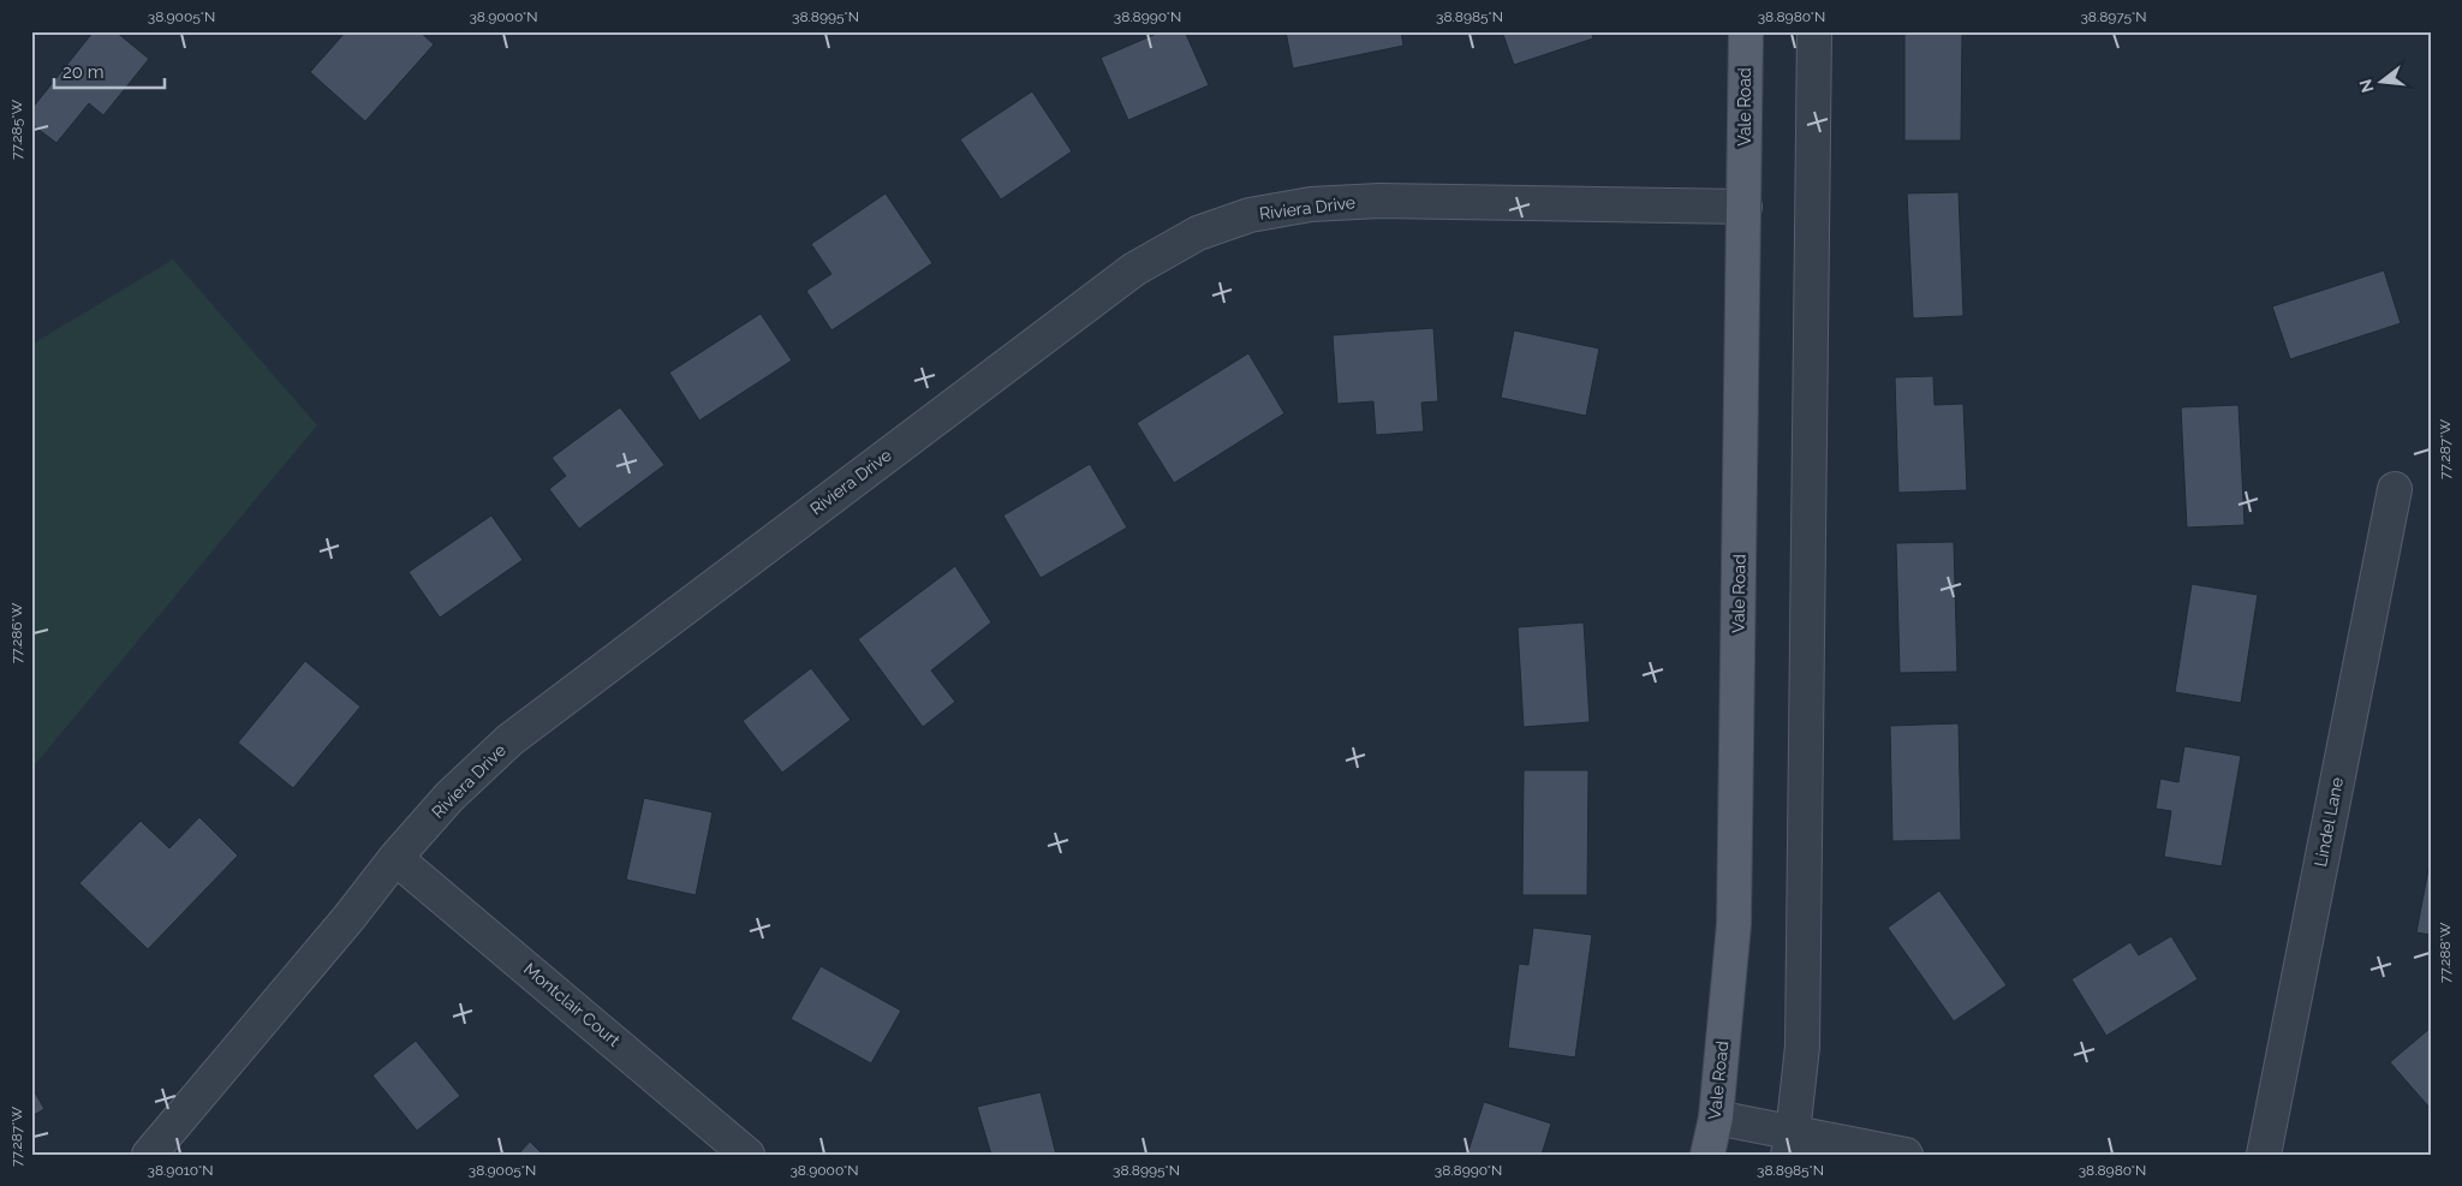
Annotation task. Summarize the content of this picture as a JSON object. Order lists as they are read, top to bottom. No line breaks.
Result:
{"streets":{"main road":["Vale Road"],"street":["Riviera Drive","Lindel Lane","Montclair Court"]},"crossings":[["Vale Road","Riviera Drive"],["Riviera Drive","Montclair Court"]],"scale_bar":"20 m","north":"left","coordinates":["38.9005°N","38.9000°N","38.8995°N","38.8990°N","38.8985°N","38.8980°N","38.8975°N","77.285°W","77.287°W","77.286°W","77.288°W","38.9010°N"]}
